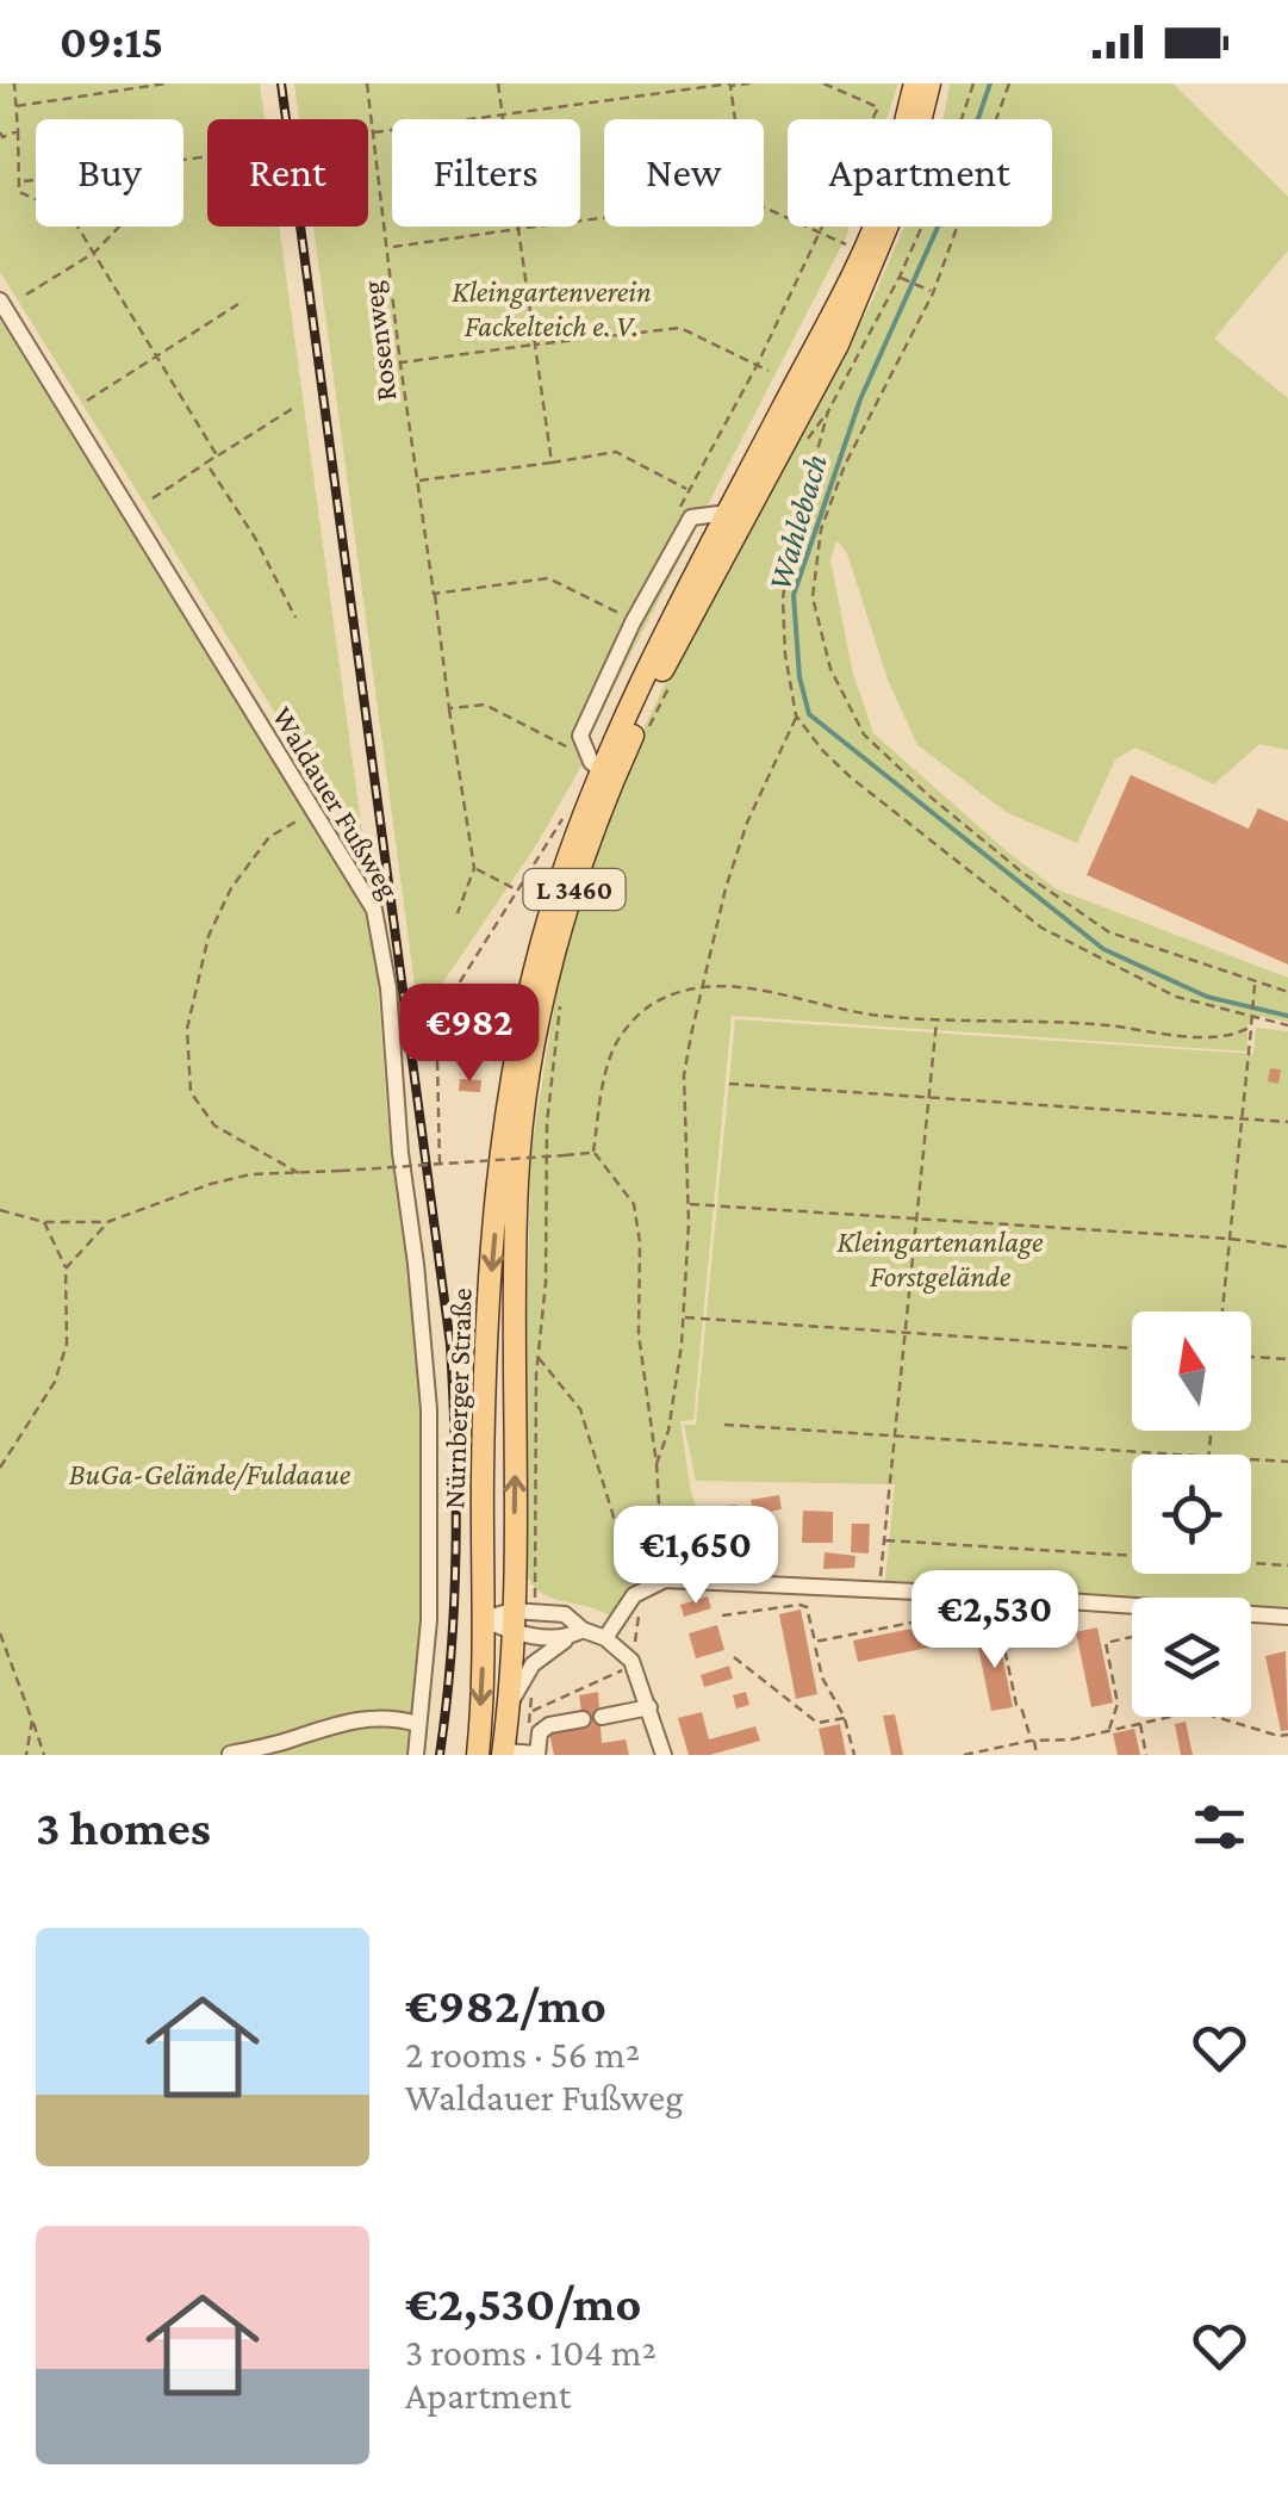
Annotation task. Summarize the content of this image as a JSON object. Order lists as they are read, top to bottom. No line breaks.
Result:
{"streets":{"main road":["L 3460","Nürnberger Straße"],"street":["Waldauer Fußweg"],"path":["Rosenweg"]},"crossings":[["L 3460","Nürnberger Straße"]],"water":["Wahlebach"],"parks":["Kleingartenverein Fackelteich e. V.","Kleingartenanlage Forstgelände","BuGa-Gelände/Fuldaaue"],"north":"top","page":{"status":"09:15","chip":["Buy","Rent","Filters","New","Apartment"],"price":["€982","€1,650","€2,530"],"heading":"3 homes","list":[{"name":"€982/mo","note":"2 rooms · 56 m² · Waldauer Fußweg"},{"name":"€2,530/mo","note":"3 rooms · 104 m² · Apartment"}]}}
